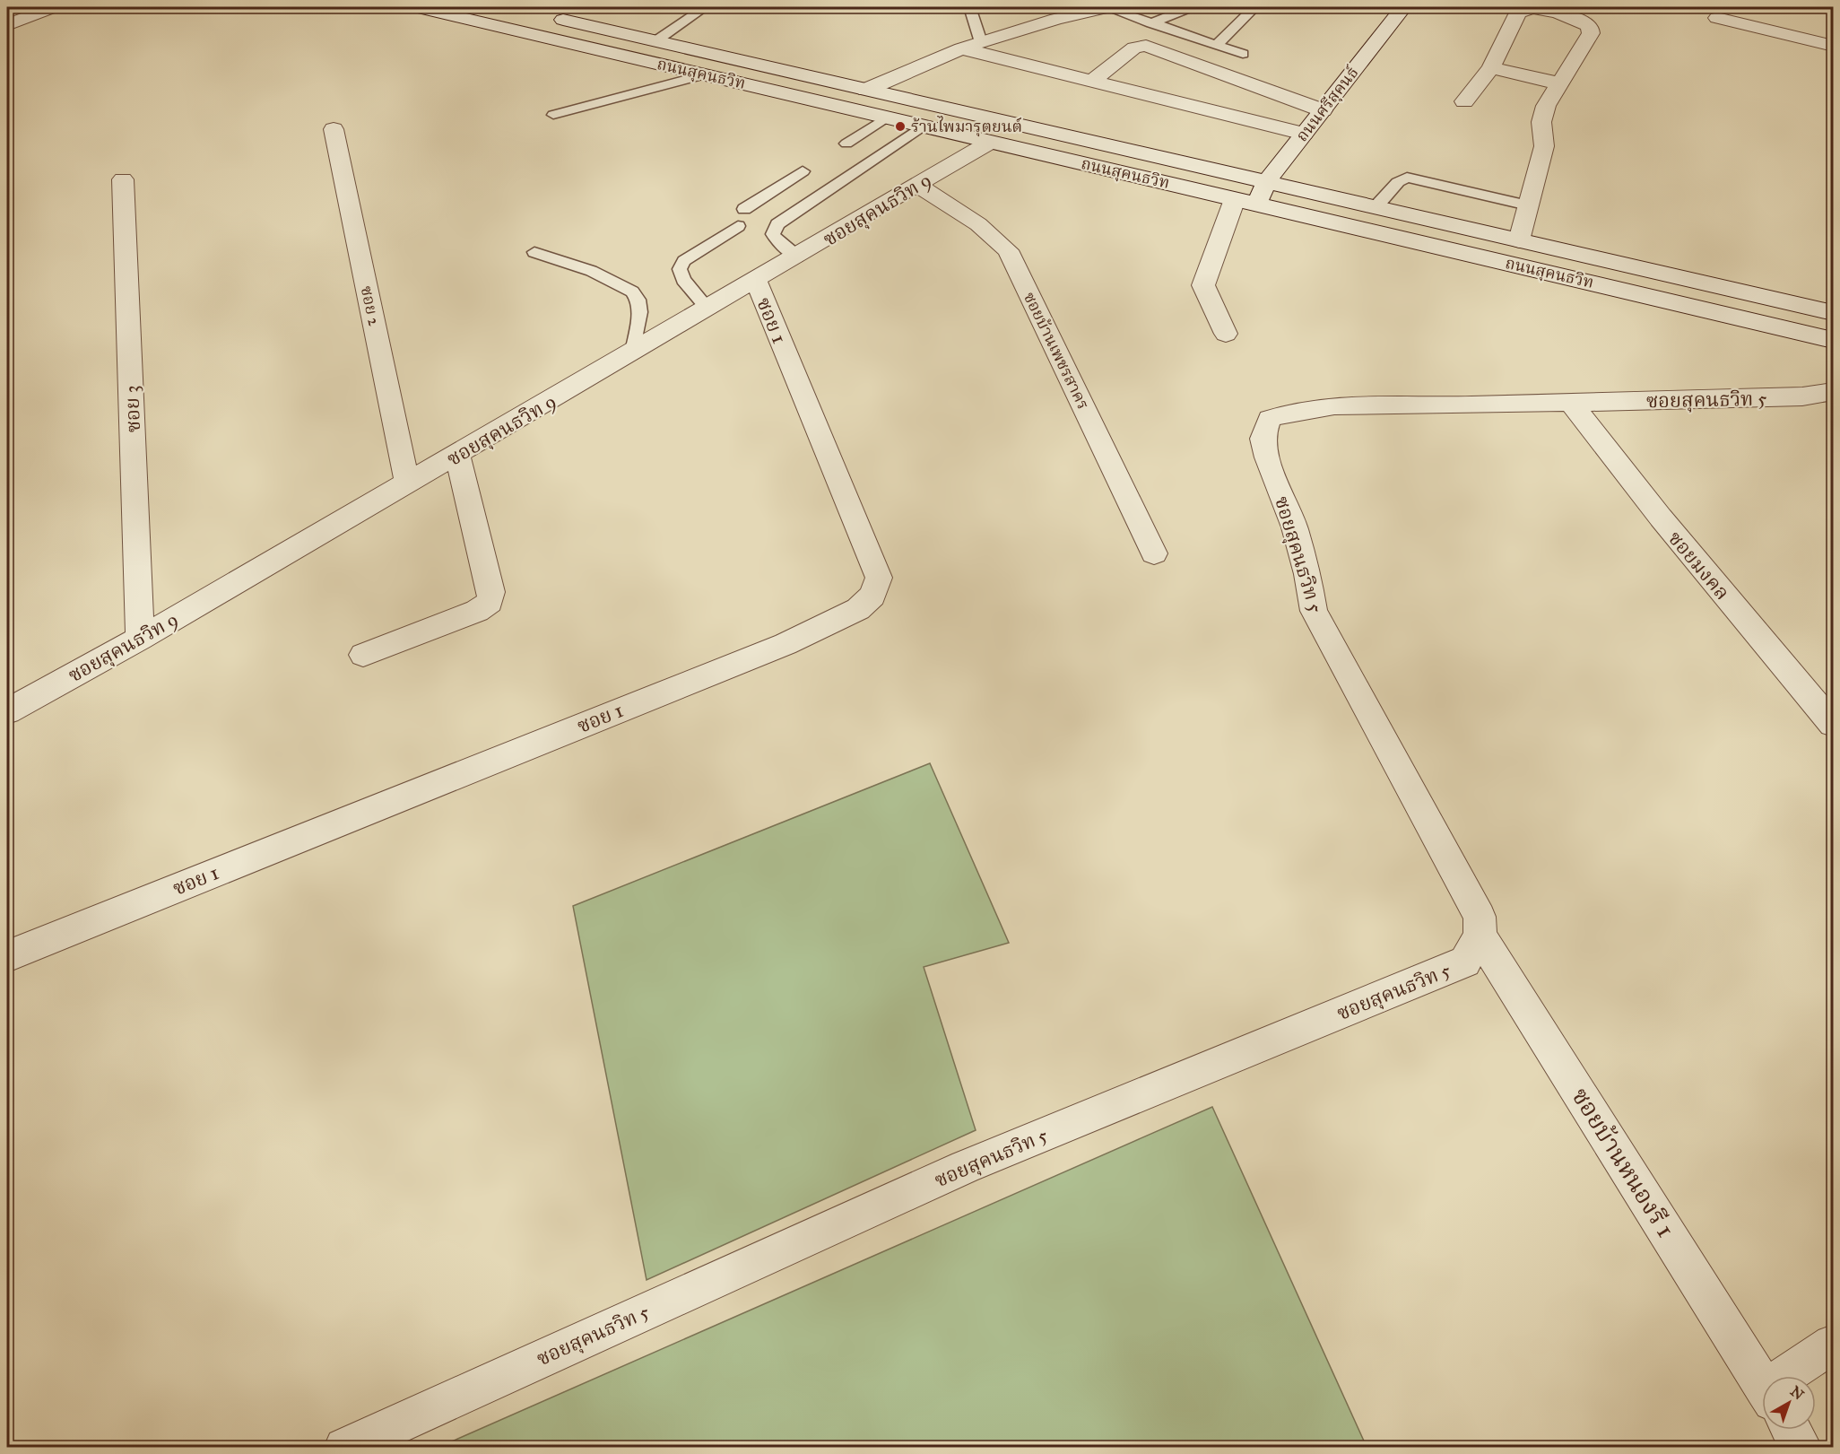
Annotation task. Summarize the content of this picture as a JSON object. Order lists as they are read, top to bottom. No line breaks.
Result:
{"streets":{"street":["ถนนสุคนธวิท","ถนนศรีสุคนธ์","ซอยสุคนธวิท 9","ซอย 2","ซอย 1","ซอยบ้านเพชรสาคร","ซอยสุคนธวิท 5","ซอย 3","ซอยมงคล","ซอยบ้านหนองรี 1"]},"crossings":[["ถนนสุคนธวิท","ถนนศรีสุคนธ์"],["ถนนสุคนธวิท","ซอยสุคนธวิท 9"],["ซอยสุคนธวิท 9","ซอย 2"],["ซอยสุคนธวิท 9","ซอย 1"],["ซอยสุคนธวิท 9","ซอยบ้านเพชรสาคร"],["ซอยสุคนธวิท 9","ซอย 3"],["ซอยสุคนธวิท 5","ซอยมงคล"],["ซอยสุคนธวิท 5","ซอยบ้านหนองรี 1"]],"places":["ร้านไพมารุตยนต์"],"north":"top right"}
